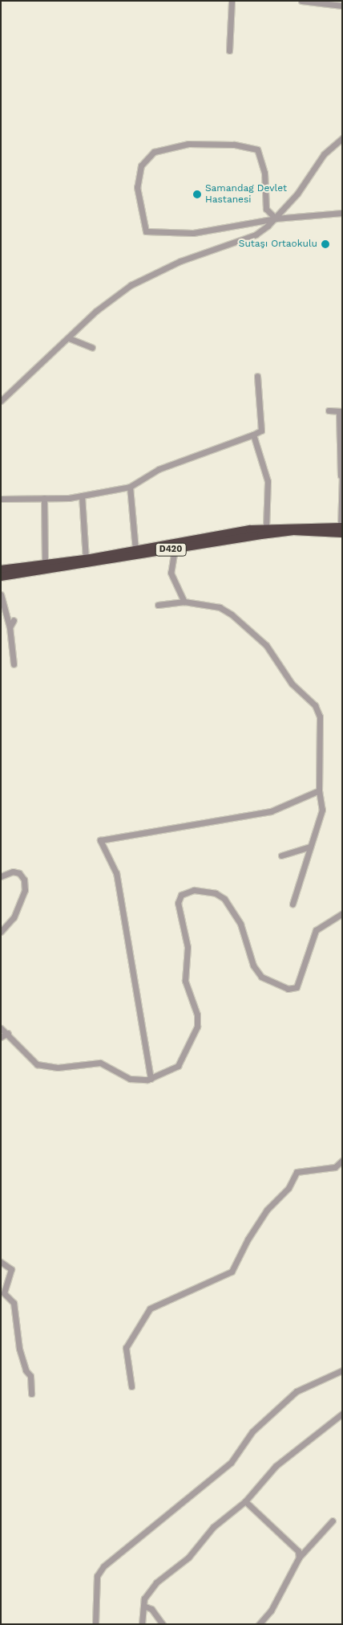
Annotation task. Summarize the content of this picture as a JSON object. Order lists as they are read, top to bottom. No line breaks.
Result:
{"streets":{"highway":["D420"]},"places":["Samandag Devlet Hastanesi","Sutaşı Ortaokulu"]}
